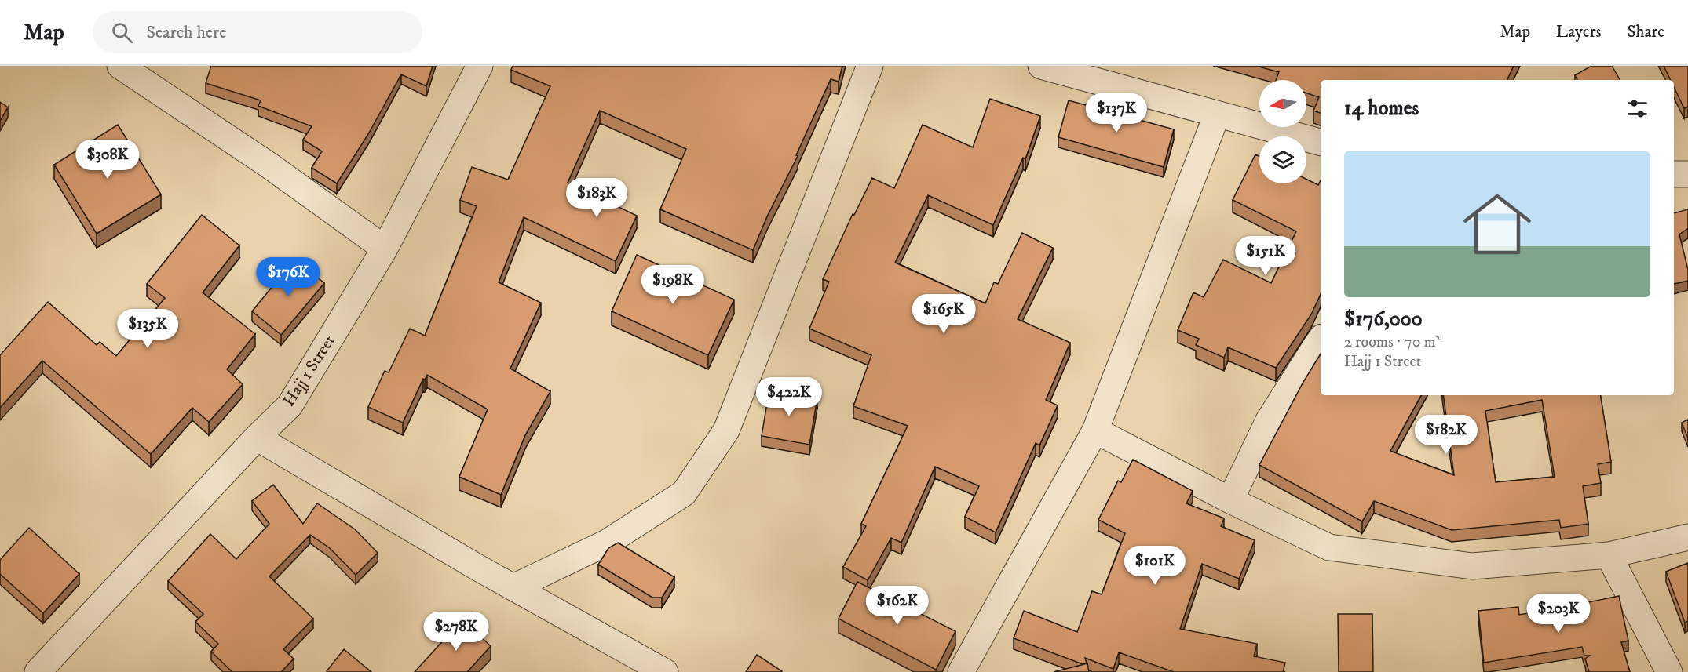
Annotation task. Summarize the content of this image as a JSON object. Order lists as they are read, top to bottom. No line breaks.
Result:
{"streets":{"street":["Hajj 1 Street"]},"north":"left","page":{"header":"Map","search":"Search here","nav":["Map","Layers","Share"],"heading":"14 homes","price":["$137K","$308K","$183K","$151K","$176K","$198K","$165K","$135K","$422K","$182K","$101K","$162K","$203K","$278K"],"list":[{"name":"$176,000","note":"2 rooms · 70 m² · Hajj 1 Street"}]}}
